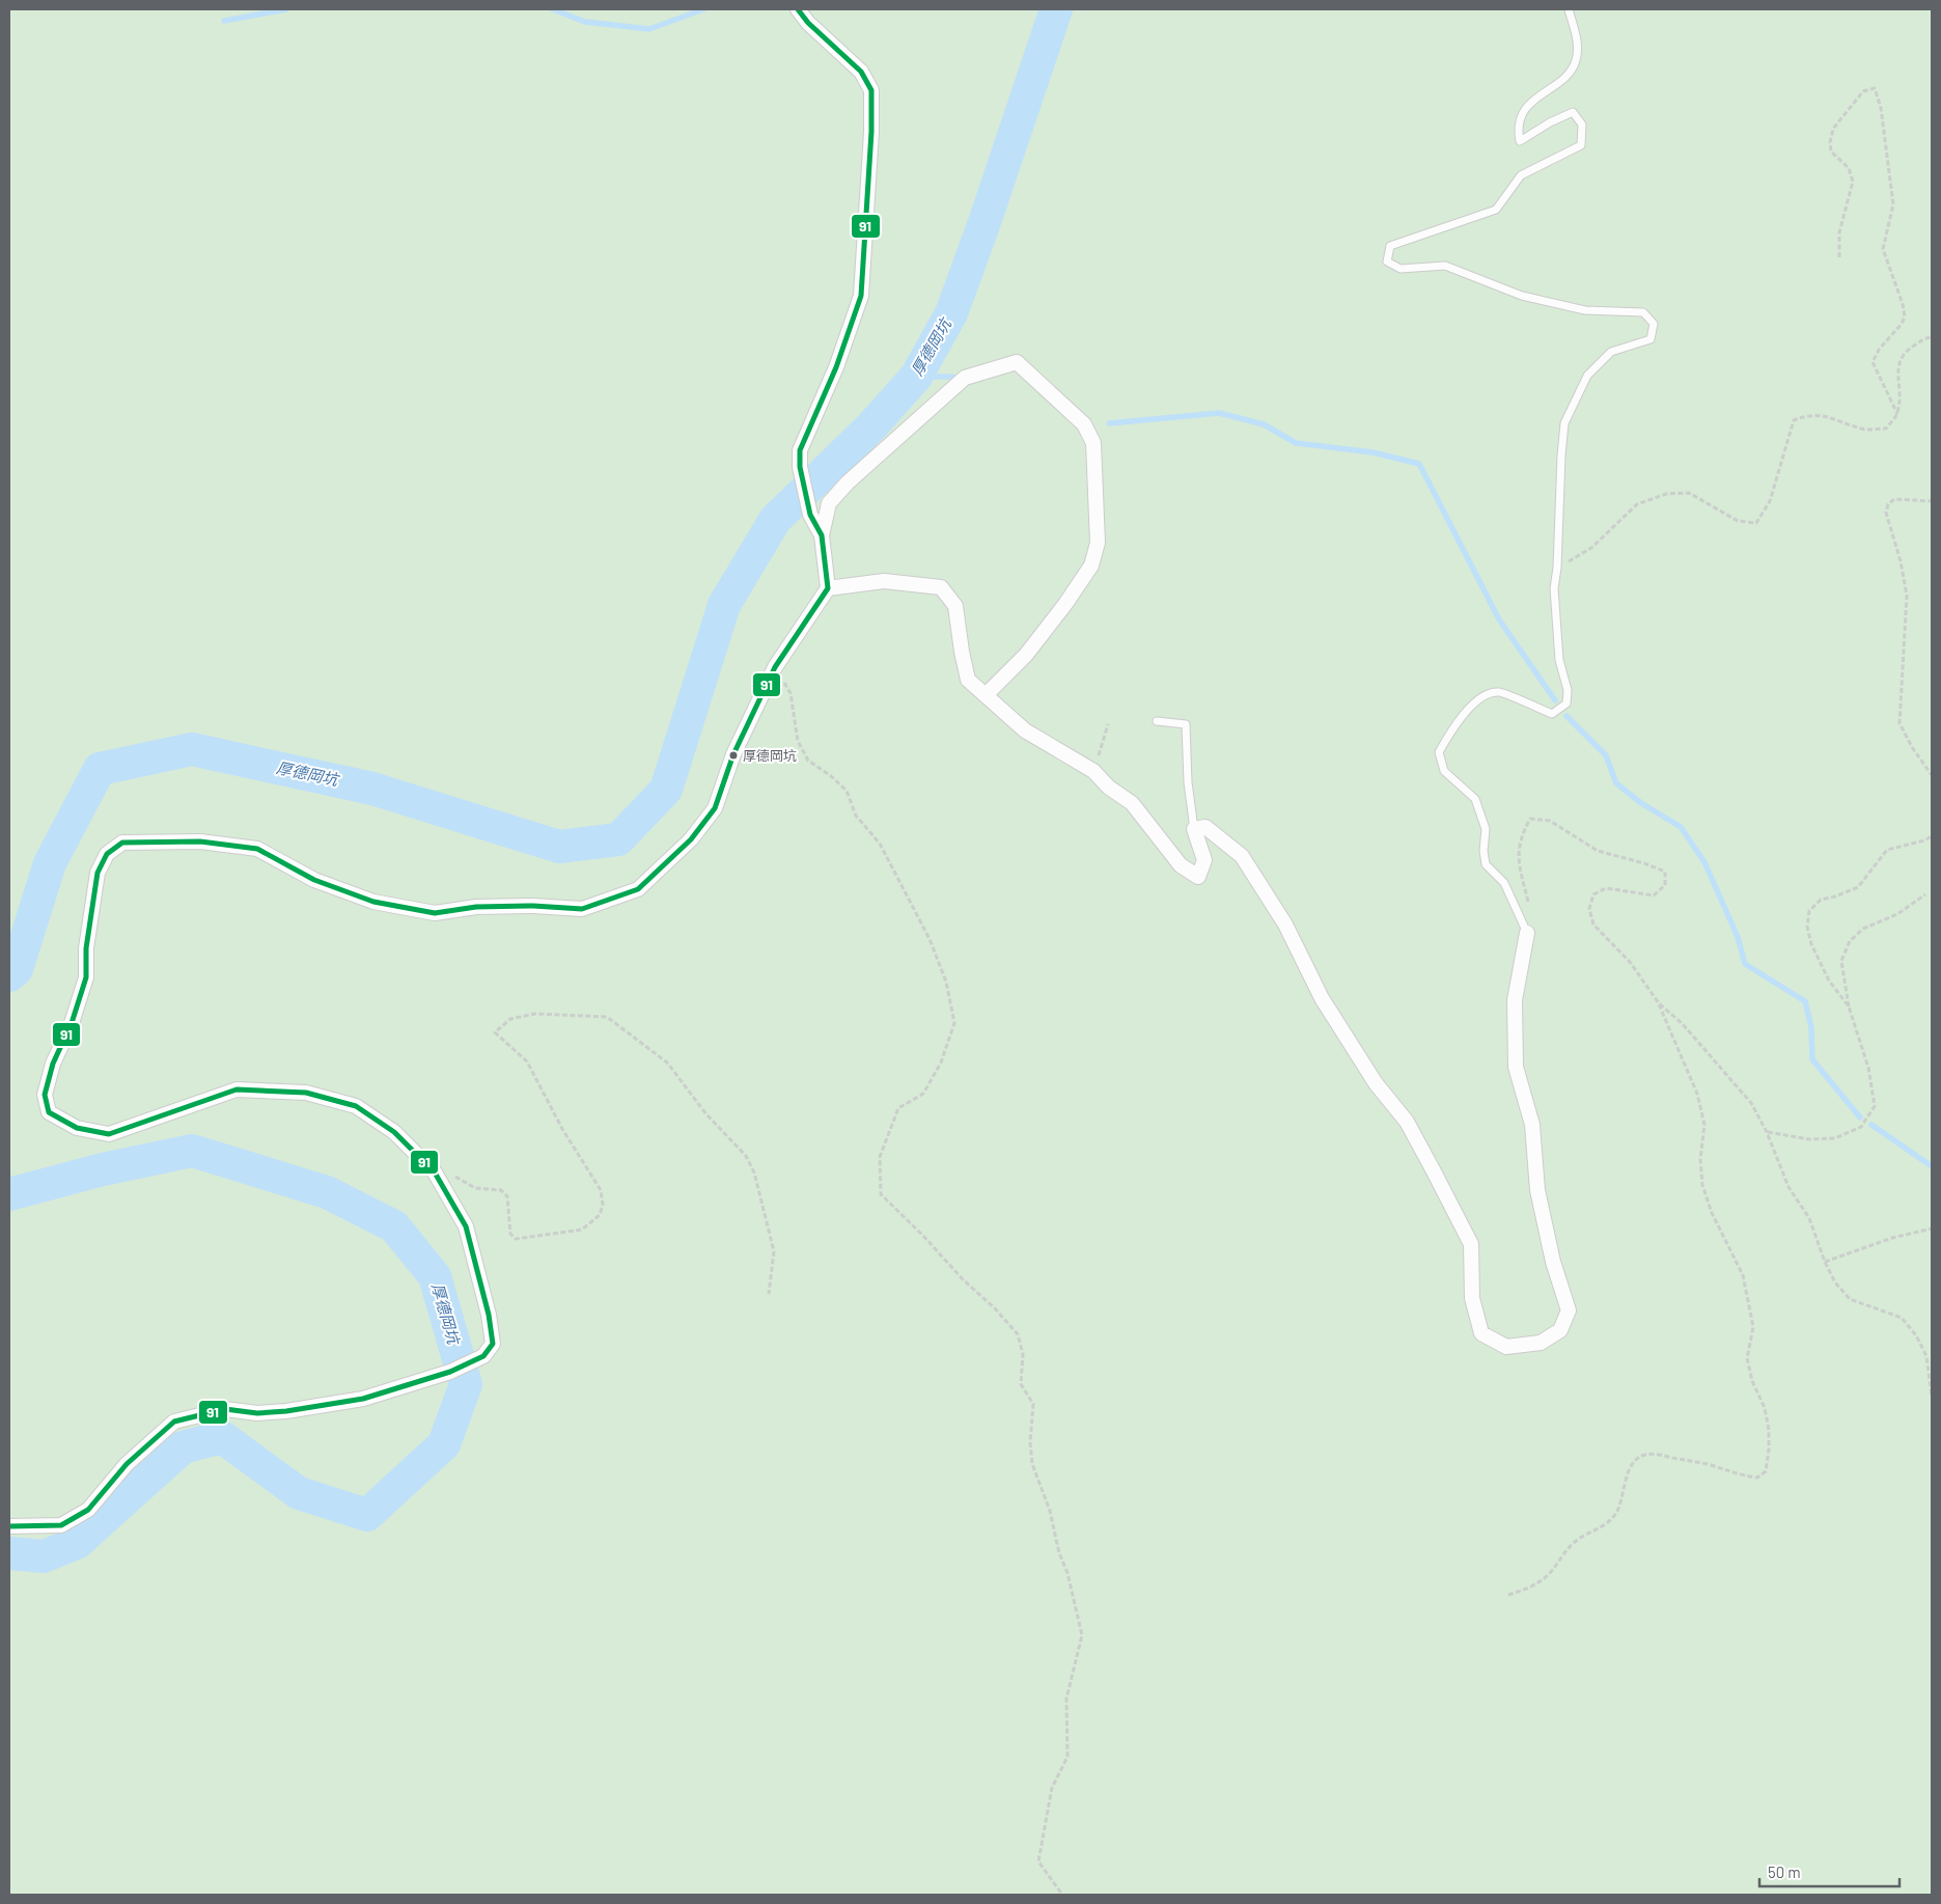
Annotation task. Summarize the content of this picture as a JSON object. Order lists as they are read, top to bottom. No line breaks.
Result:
{"water":["厚德岡坑"],"places":["厚德岡坑"],"lines":["transit line 91"],"scale_bar":"50 m"}
